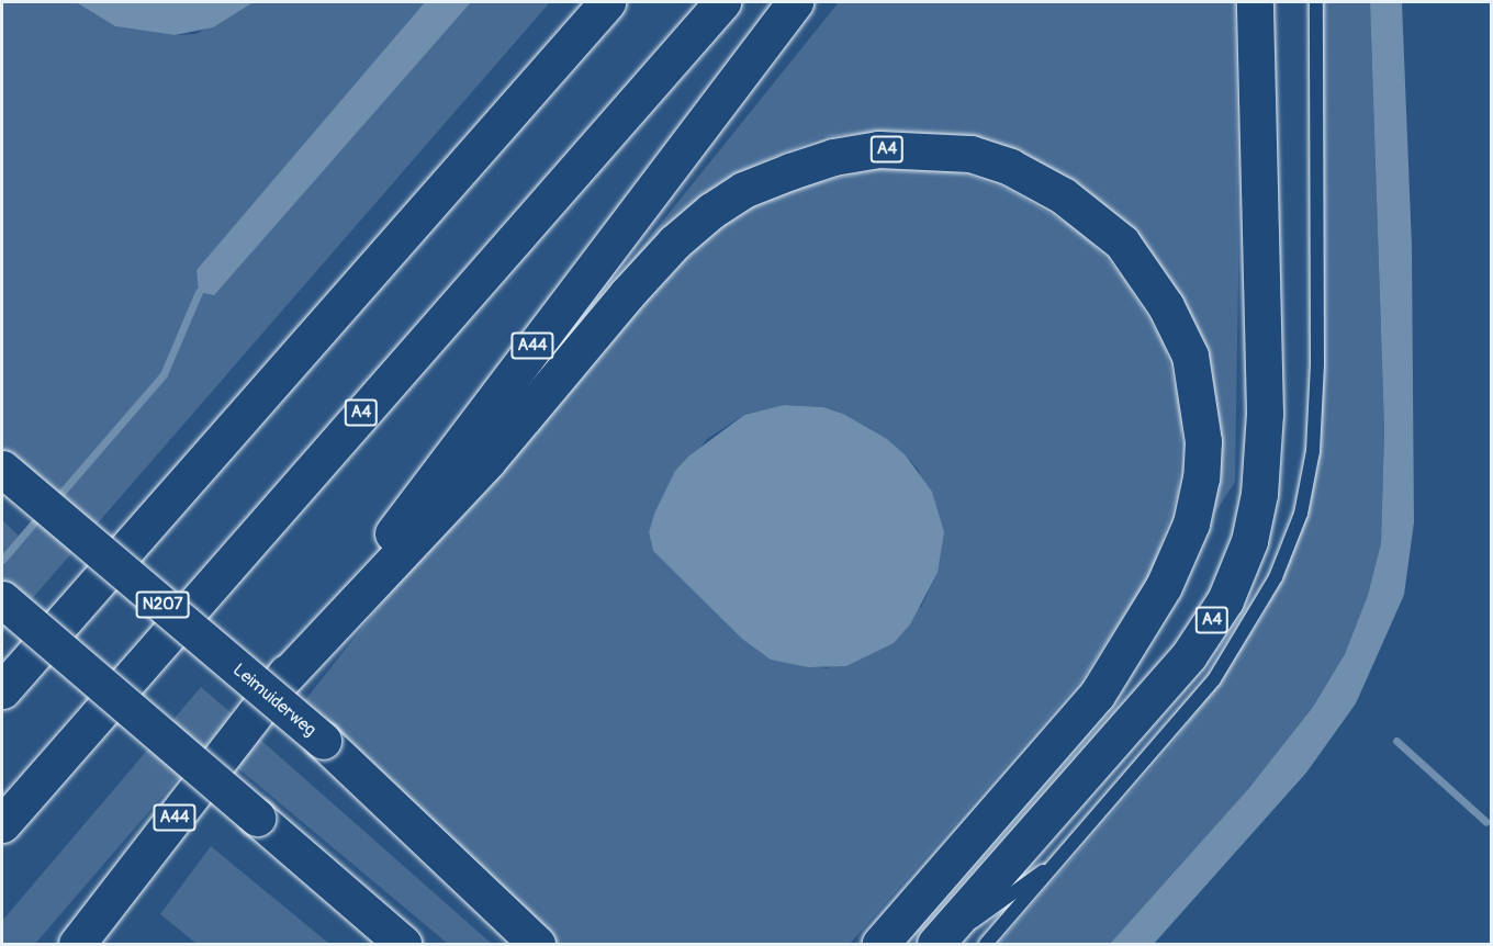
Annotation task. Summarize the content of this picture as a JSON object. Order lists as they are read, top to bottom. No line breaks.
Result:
{"streets":{"main road":["A4","A44","N207","Leimuiderweg"]},"crossings":[["A4","A44"]]}
